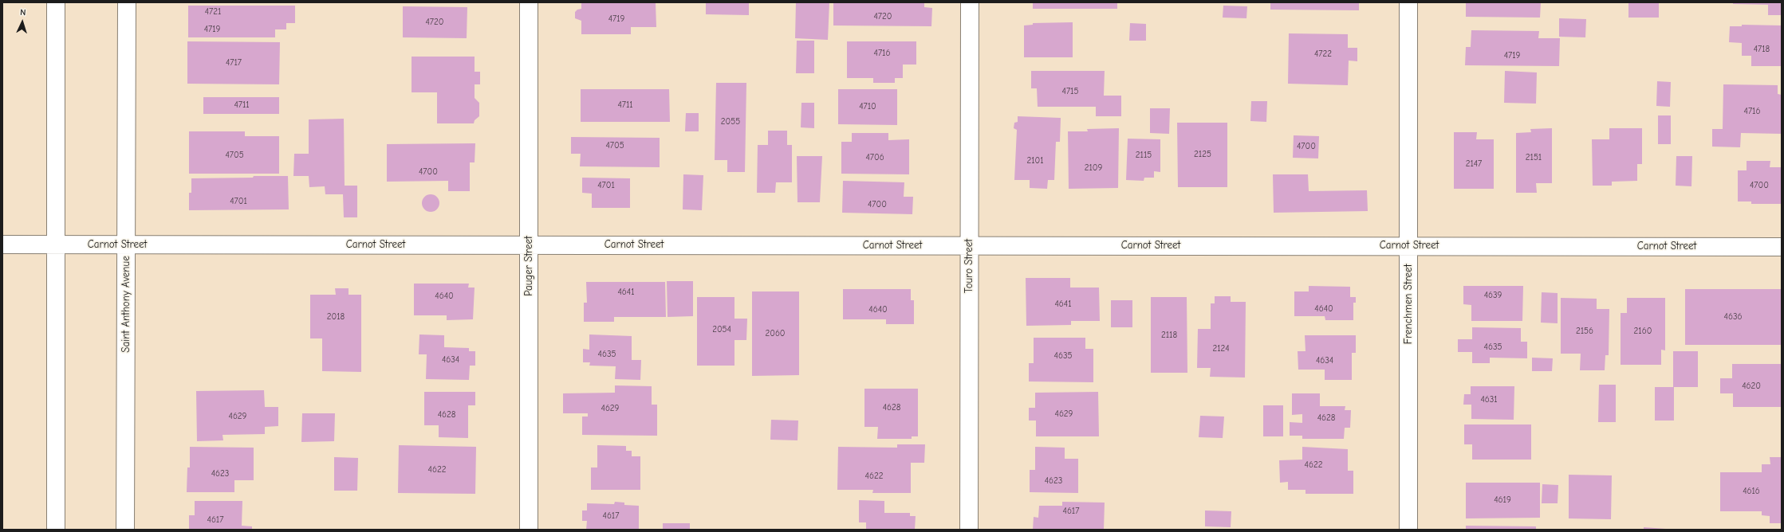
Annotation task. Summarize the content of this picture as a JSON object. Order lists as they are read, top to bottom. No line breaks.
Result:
{"streets":{"street":["Carnot Street","Pauger Street","Touro Street","Saint Anthony Avenue","Frenchmen Street"]},"crossings":[["Carnot Street","Pauger Street"],["Carnot Street","Touro Street"],["Carnot Street","Saint Anthony Avenue"],["Carnot Street","Frenchmen Street"]],"house_numbers":["4721","4720","4719","4720","4719","4718","4716","4722","4719","4717","4715","4711","4711","4710","4716","2055","4705","4700","2125","4705","2115","4706","2151","2101","2147","2109","4700","4701","4700","4701","4700","4641","4639","4640","4641","4640","4640","2018","4636","2054","2156","2160","2060","2118","4635","2124","4635","4635","4634","4634","4620","4631","4628","4629","4629","4628","4629","4628","4622","4622","4623","4622","4623","4616","4619","4617","4617","4617"],"north":"top"}
